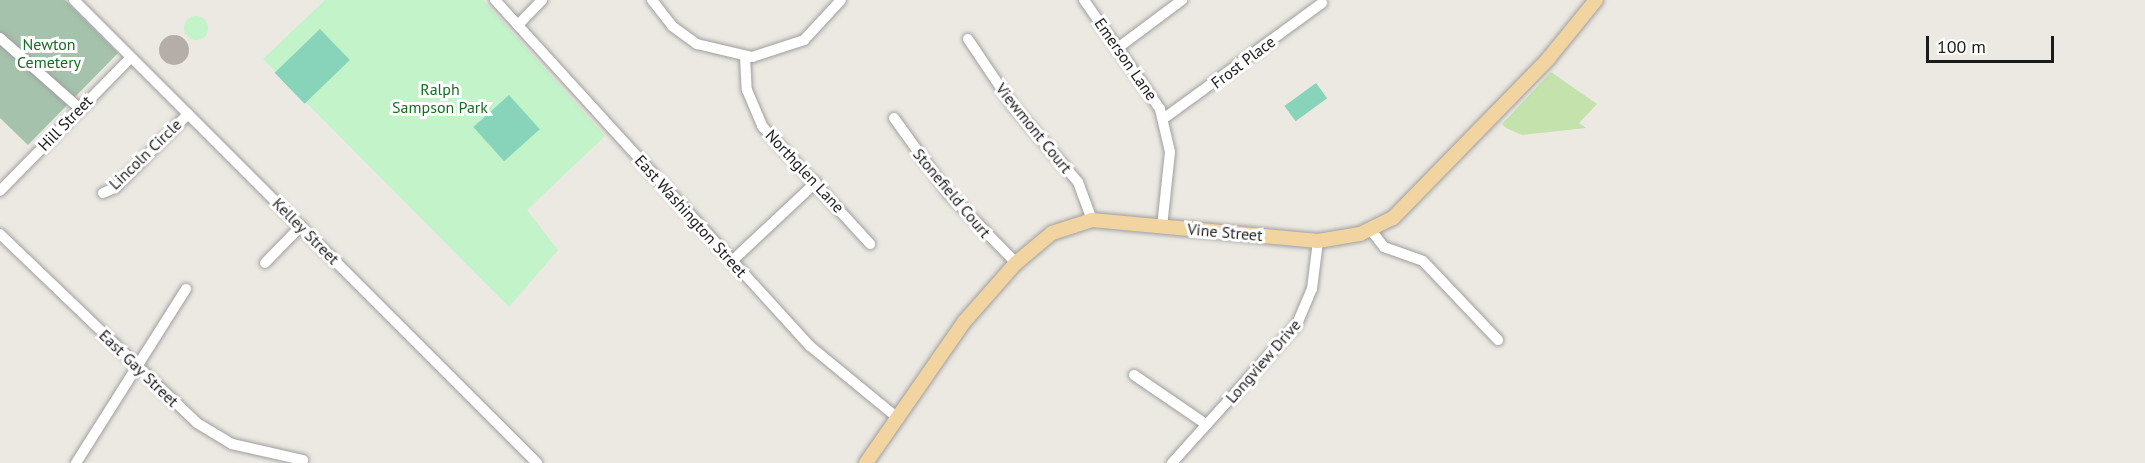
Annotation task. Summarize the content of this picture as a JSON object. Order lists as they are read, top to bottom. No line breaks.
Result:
{"streets":{"main road":["Vine Street"],"street":["Emerson Lane","Frost Place","Hill Street","Viewmont Court","Lincoln Circle","Northglen Lane","Stonefield Court","East Washington Street","Kelley Street","Longview Drive","East Gay Street"]},"crossings":[["Emerson Lane","Frost Place"],["Emerson Lane","Vine Street"],["Hill Street","Kelley Street"],["Viewmont Court","Vine Street"],["Lincoln Circle","Kelley Street"],["Stonefield Court","Vine Street"],["East Washington Street","Vine Street"],["Vine Street","Longview Drive"]],"parks":["Newton Cemetery","Ralph Sampson Park"],"scale_bar":"100 m"}
